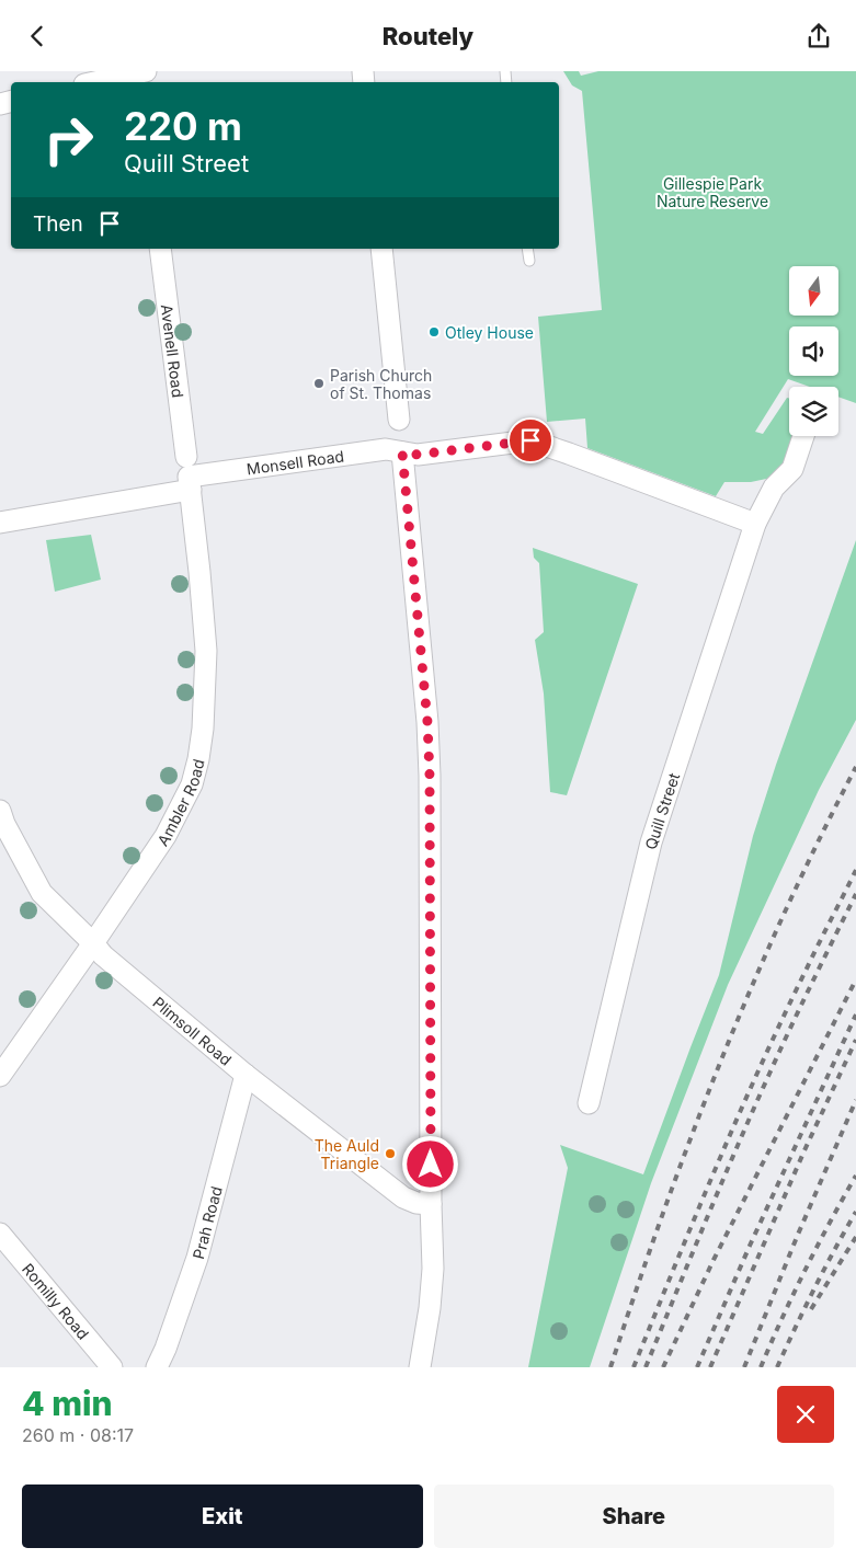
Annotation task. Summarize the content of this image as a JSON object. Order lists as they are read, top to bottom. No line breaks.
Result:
{"streets":{"street":["Avenell Road","Monsell Road","Ambler Road","Quill Street","Plimsoll Road","Prah Road","Romilly Road"]},"crossings":[["Avenell Road","Monsell Road"],["Avenell Road","Ambler Road"],["Monsell Road","Ambler Road"],["Ambler Road","Plimsoll Road"],["Plimsoll Road","Prah Road"]],"parks":["Gillespie Park Nature Reserve"],"places":["Otley House","Parish Church of St. Thomas","The Auld Triangle"],"north":"bottom","page":{"header":"Routely","turn":["220 m","Quill Street"],"then":"Then","heading":["4 min","260 m · 08:17"],"buttons":["Exit","Share"]}}
